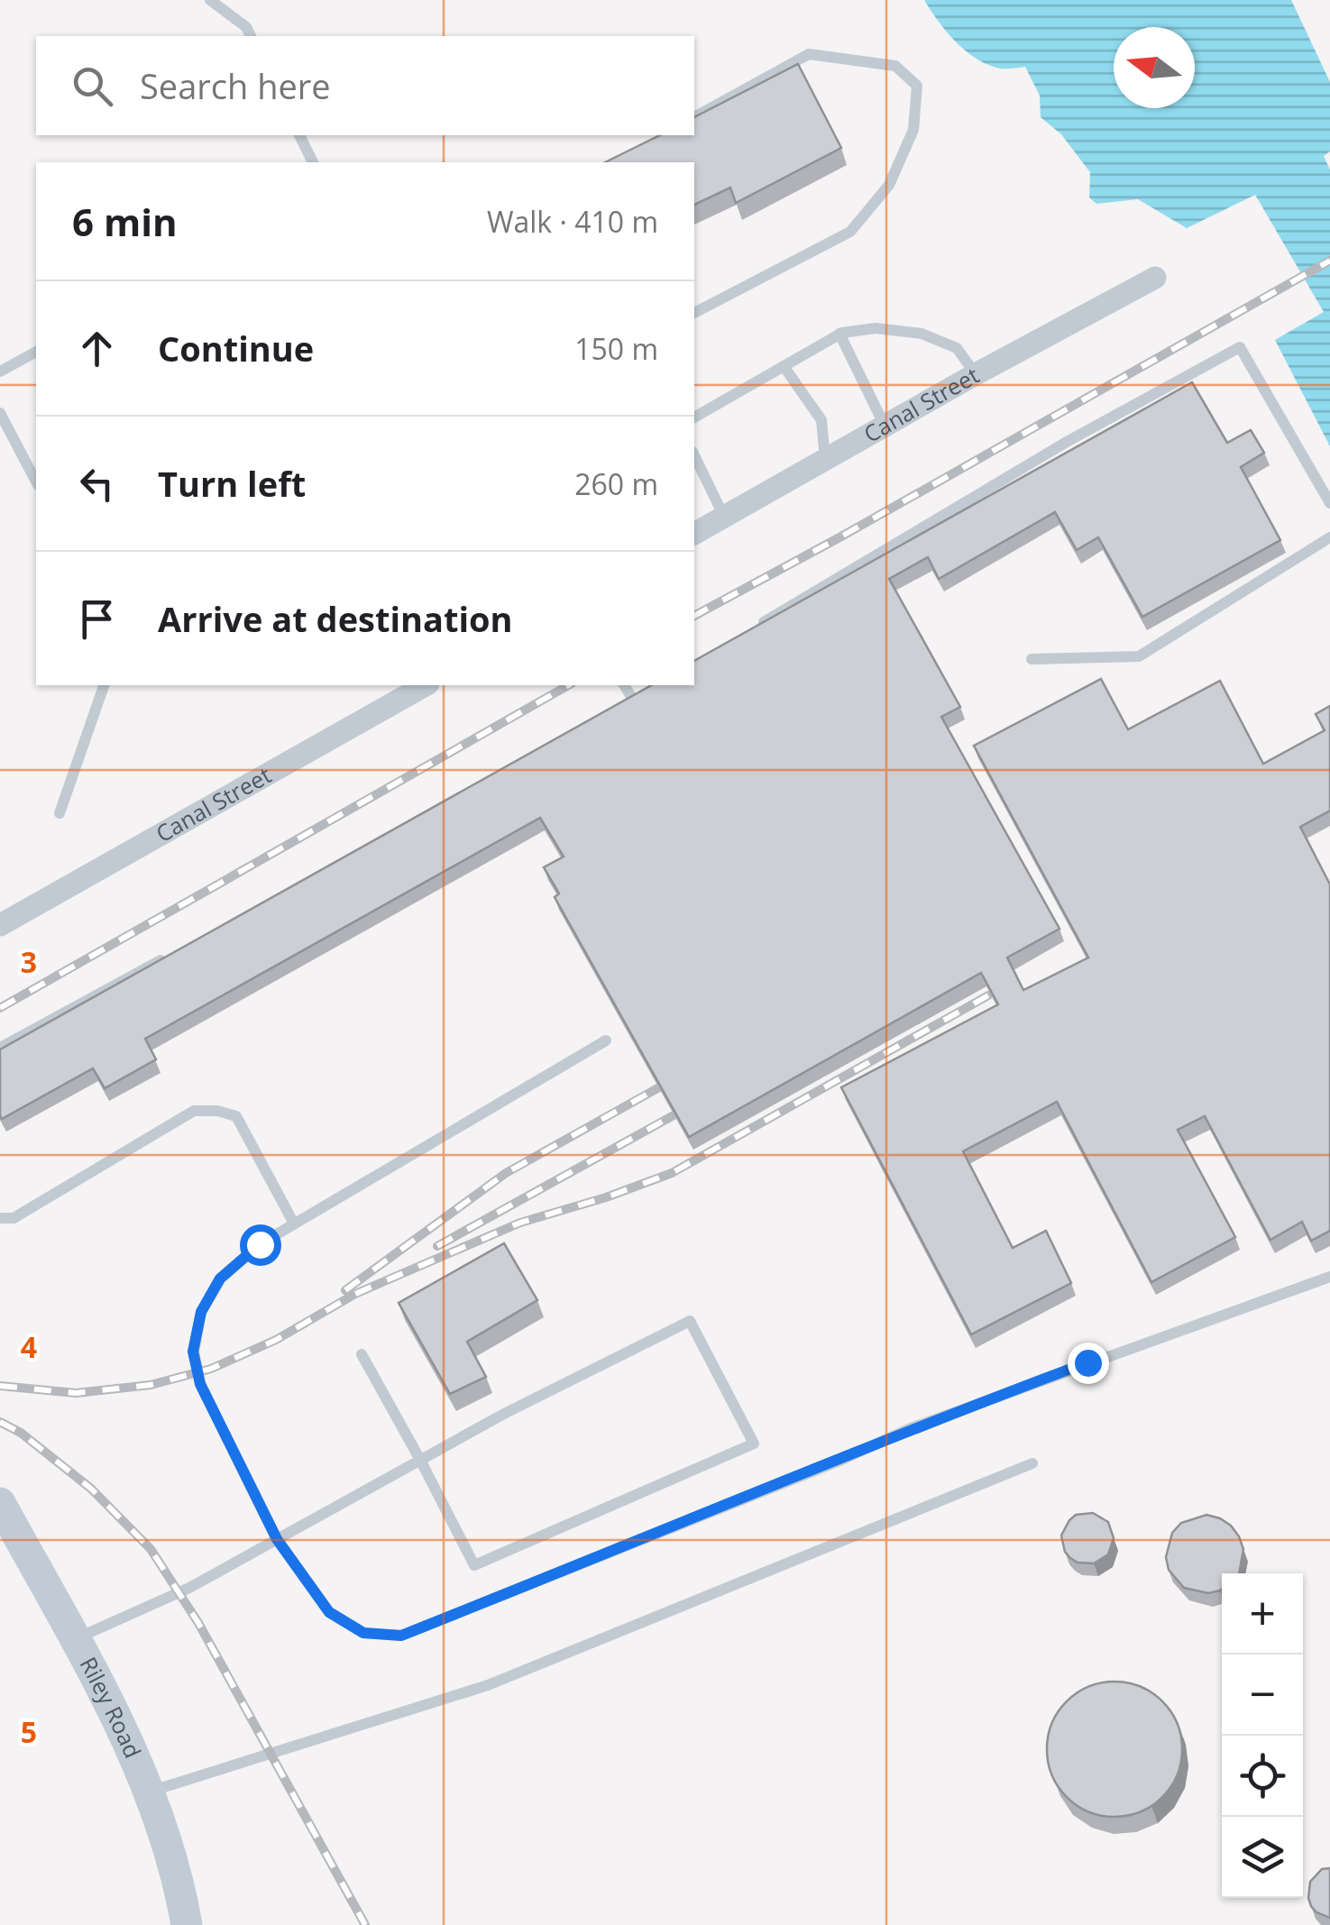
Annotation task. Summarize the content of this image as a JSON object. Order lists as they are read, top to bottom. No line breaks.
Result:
{"streets":{"main road":["Riley Road"],"street":["Canal Street"]},"north":"left","page":{"search":"Search here","heading":["6 min","Walk · 410 m"],"list":[["Continue","150 m"],["Turn left","260 m"],"Arrive at destination"],"map_buttons":["+","−"]},"grid":{"rows":["3","4","5"]}}
